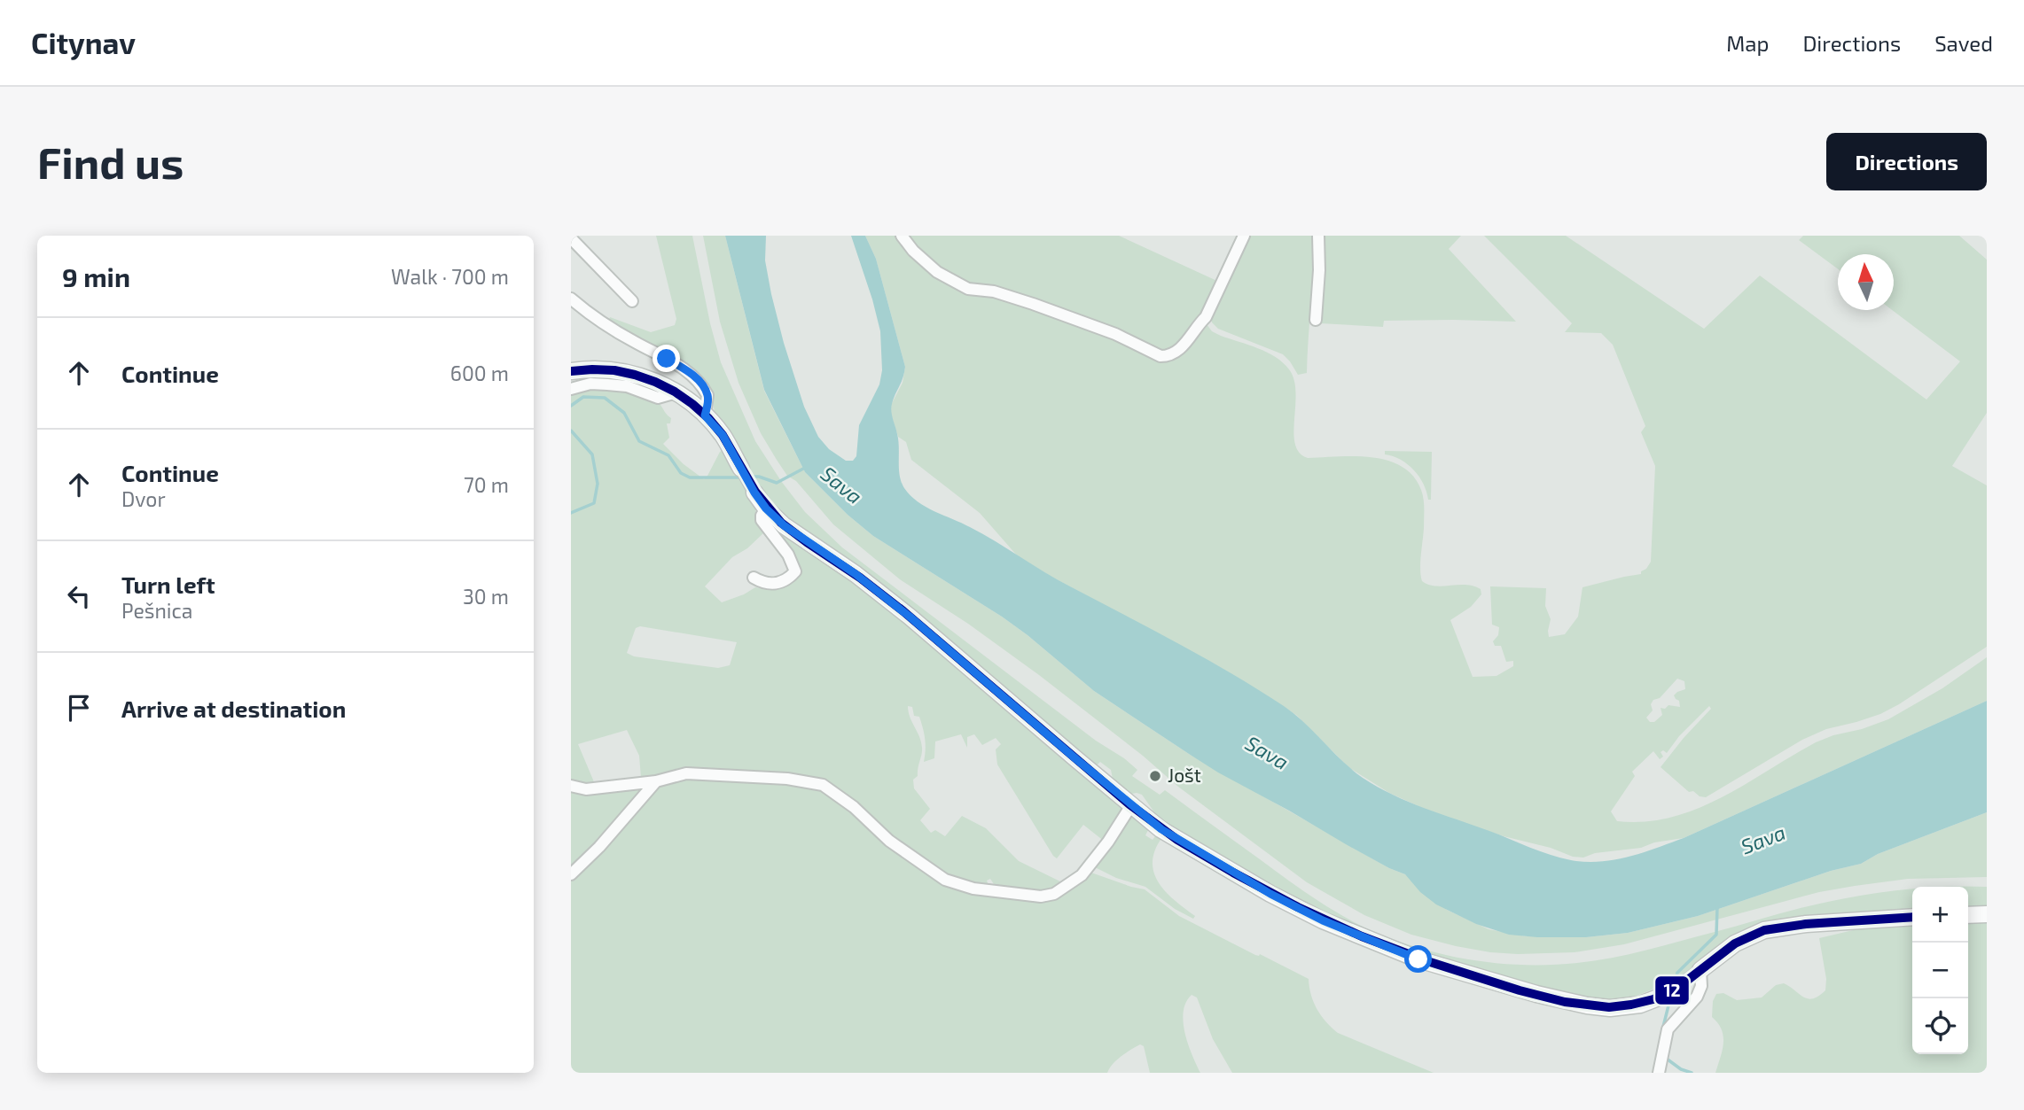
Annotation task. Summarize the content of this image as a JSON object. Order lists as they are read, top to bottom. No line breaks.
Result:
{"water":["Sava"],"places":["Jošt"],"lines":["transit line 12"],"north":"top","page":{"header":"Citynav","nav":["Map","Directions","Saved"],"buttons":"Directions","title":"Find us","heading":["9 min","Walk · 700 m"],"list":[["Continue","600 m"],["Continue","Dvor","70 m"],["Turn left","Pešnica","30 m"],"Arrive at destination"],"map_buttons":["+","−"]}}
